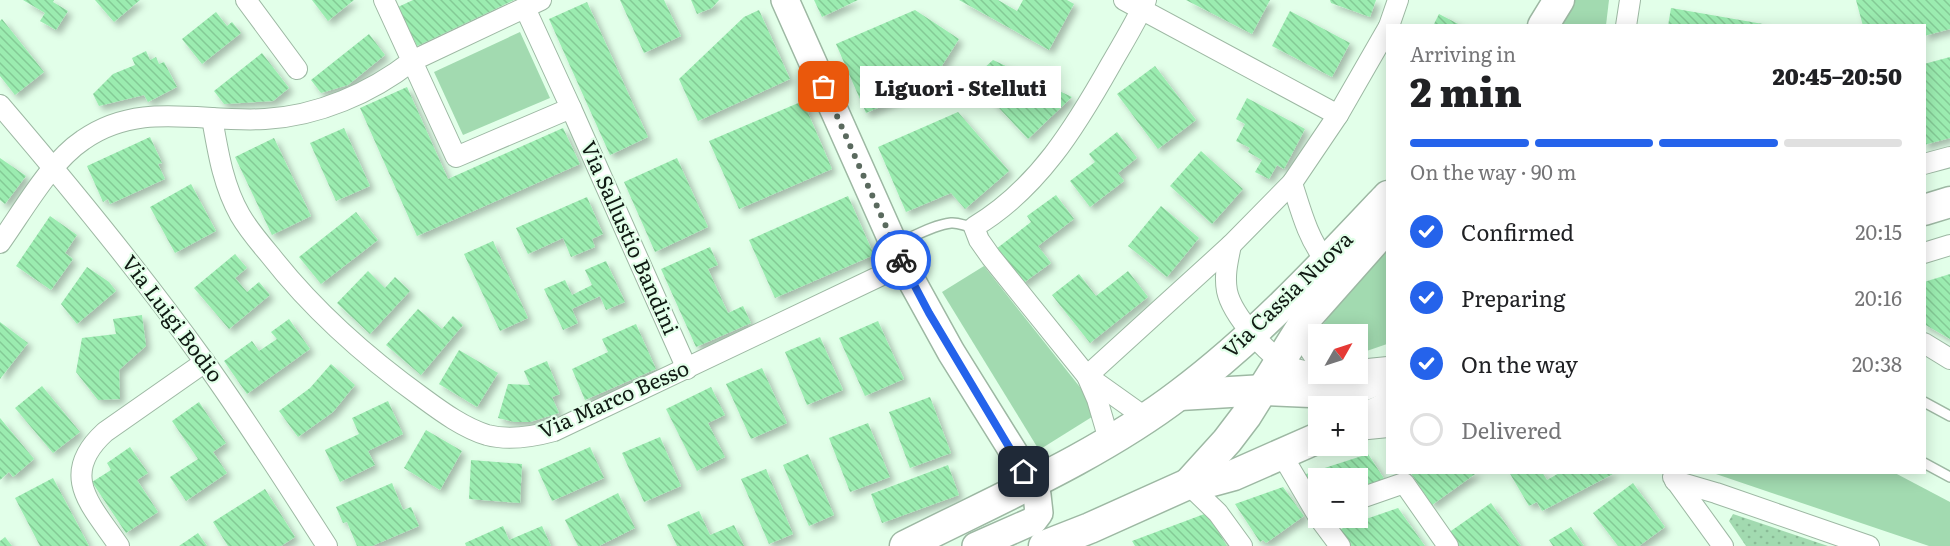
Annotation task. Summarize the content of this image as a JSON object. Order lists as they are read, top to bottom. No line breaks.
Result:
{"streets":{"main road":["Via Cassia Nuova"],"street":["Via Sallustio Bandini","Via Luigi Bodio","Via Marco Besso"]},"crossings":[["Via Sallustio Bandini","Via Marco Besso"]],"places":["Liguori - Stelluti"],"north":"top right","page":{"heading":["2 min","Arriving in","20:45–20:50"],"bubble":"Liguori - Stelluti","bar":"On the way · 90 m","list":[["Confirmed","20:15"],["Preparing","20:16"],["On the way","20:38"],"Delivered"],"map_buttons":["+","−"]}}
